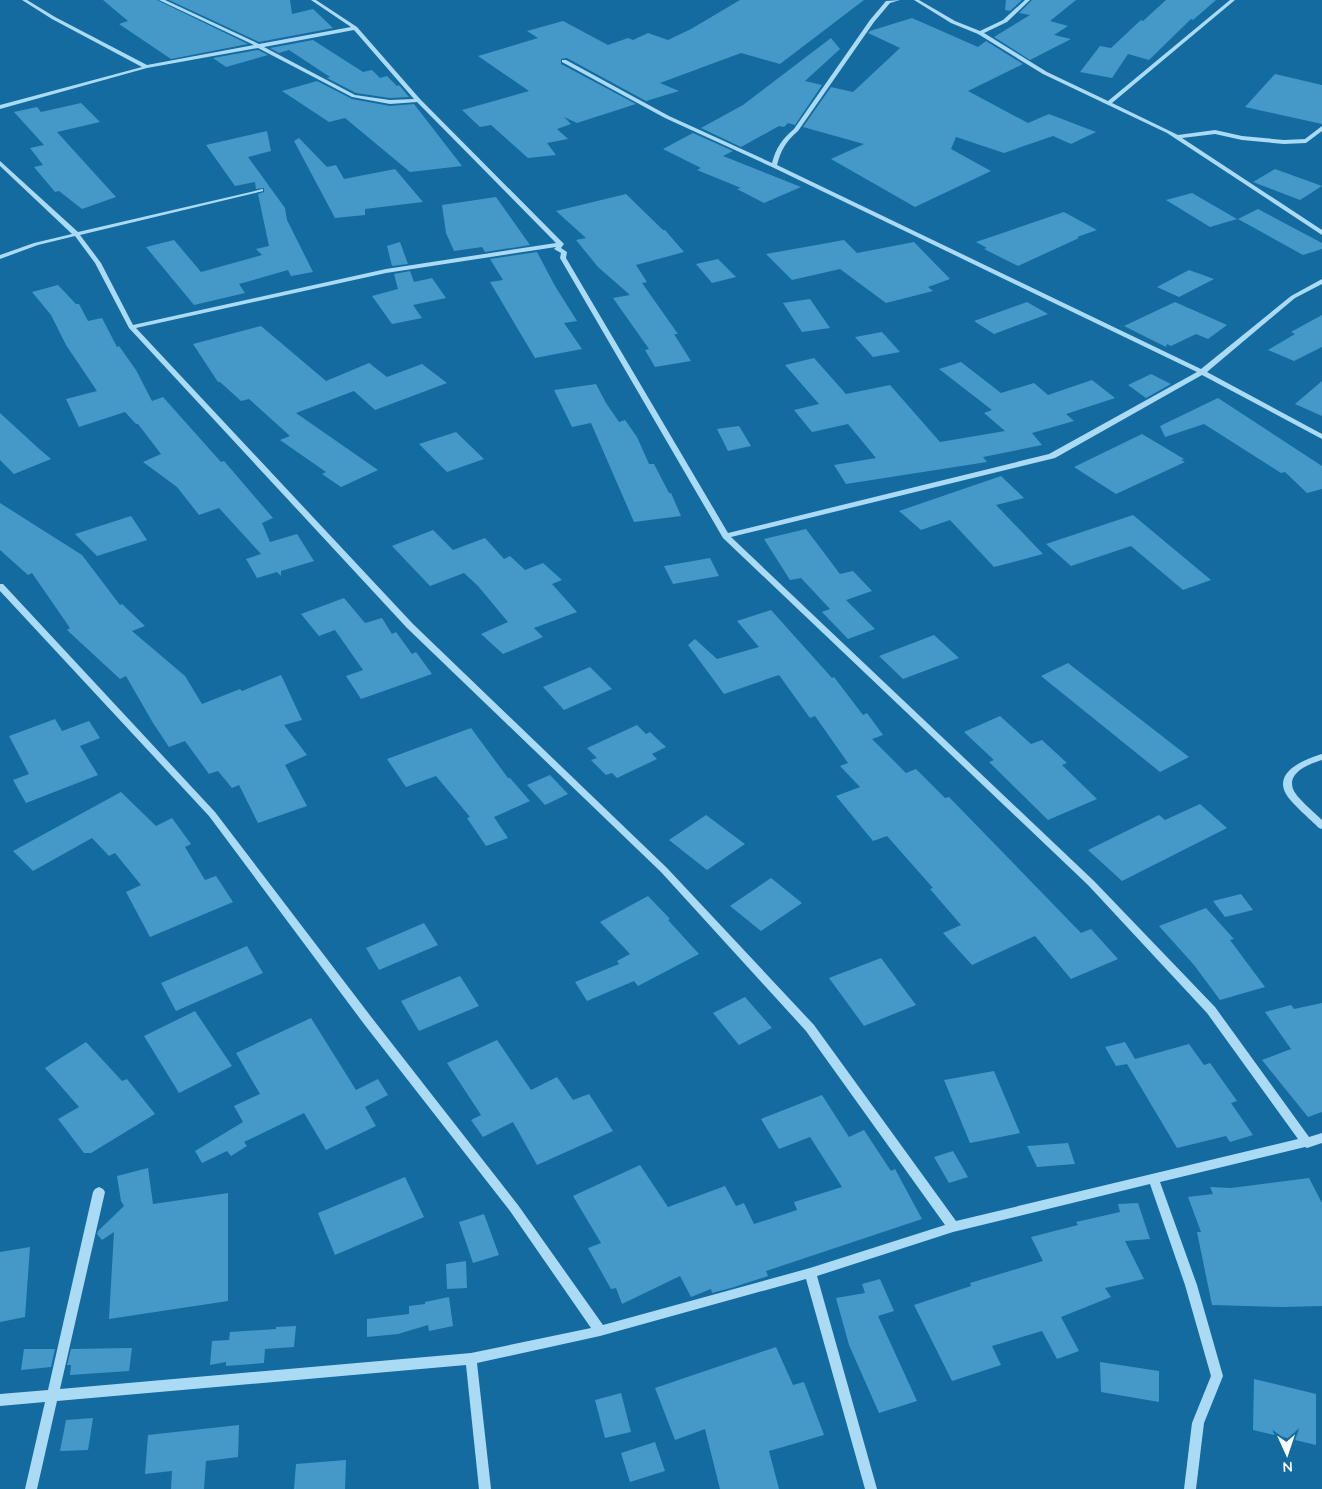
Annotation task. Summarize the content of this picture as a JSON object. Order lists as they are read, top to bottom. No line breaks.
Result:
{"north":"bottom"}
